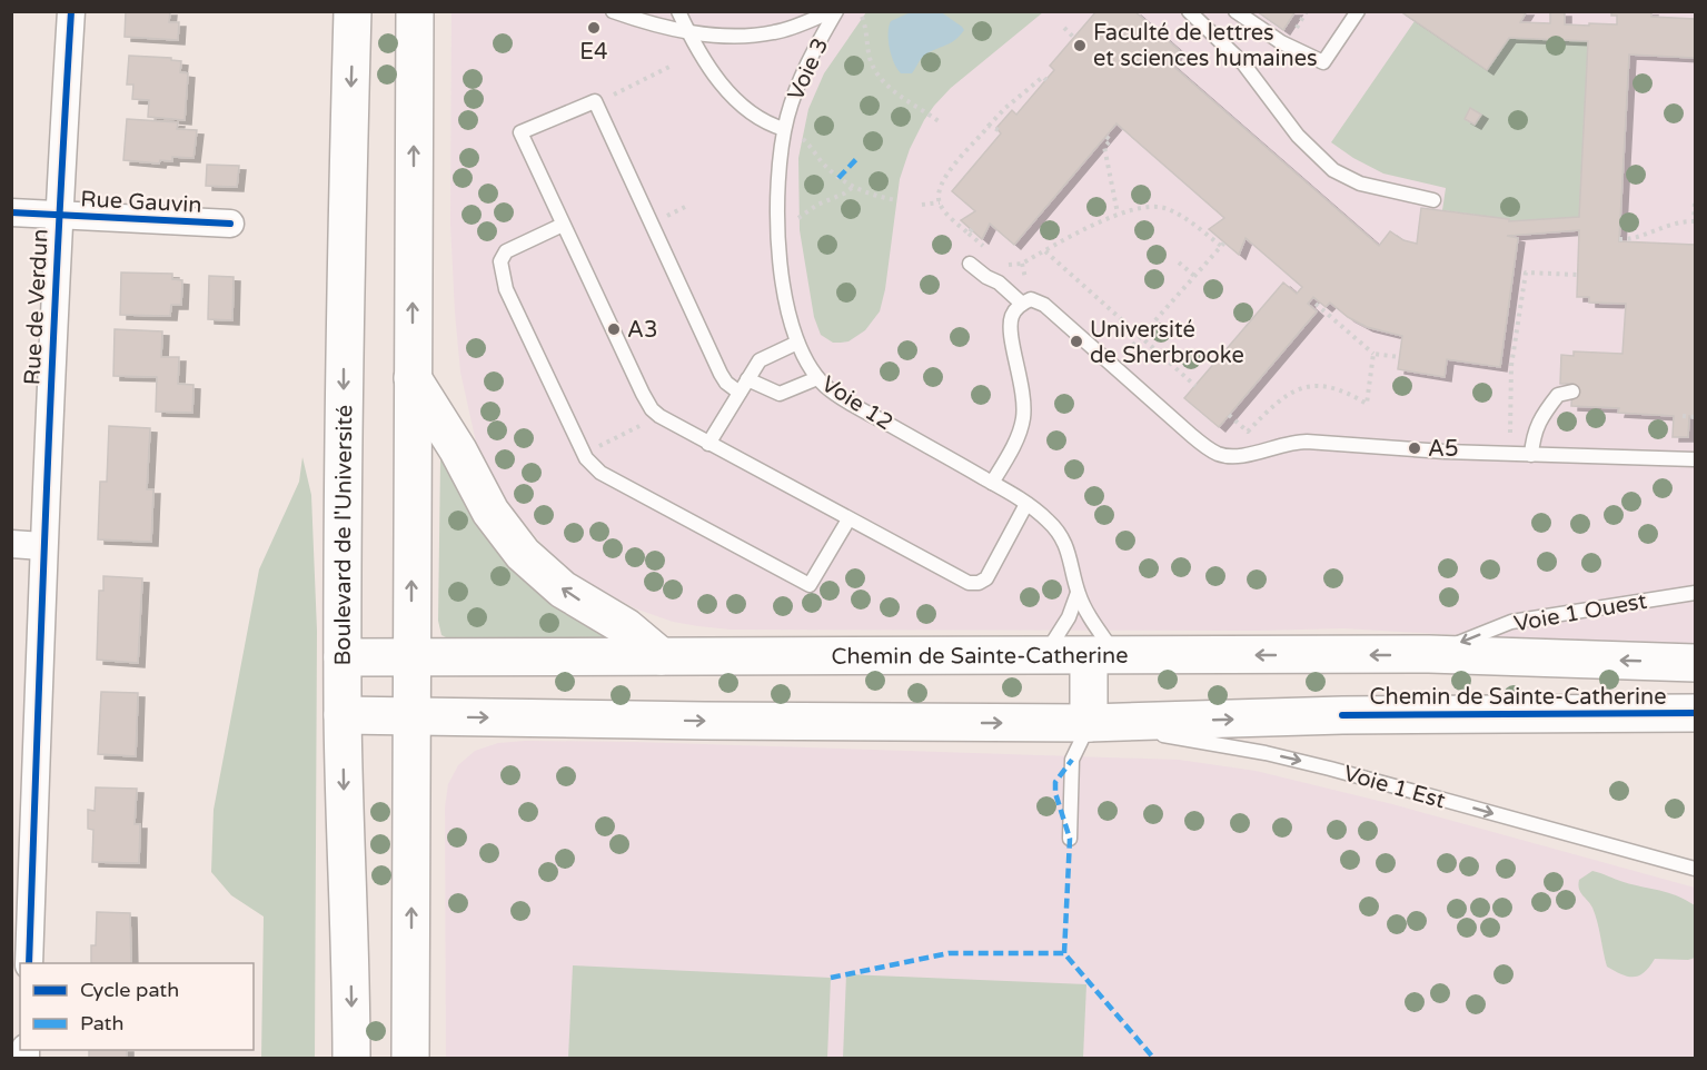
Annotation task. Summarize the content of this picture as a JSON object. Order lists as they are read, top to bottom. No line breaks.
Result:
{"streets":{"main road":["Boulevard de l'Université","Chemin de Sainte-Catherine"],"street":["Rue Gauvin","Rue de Verdun"],"lane":["Voie 3","Voie 12","Voie 1 Ouest","Voie 1 Est"]},"crossings":[["Voie 3","Voie 12"],["Rue Gauvin","Rue de Verdun"],["Voie 12","Chemin de Sainte-Catherine"],["Boulevard de l'Université","Chemin de Sainte-Catherine"],["Voie 1 Ouest","Chemin de Sainte-Catherine"],["Chemin de Sainte-Catherine","Voie 1 Est"]],"one_way":["Voie 1 Ouest","Voie 1 Est"],"places":["E4","Faculté de lettres et sciences humaines","A3","Université de Sherbrooke","A5"],"legend":["Cycle path","Path"]}
